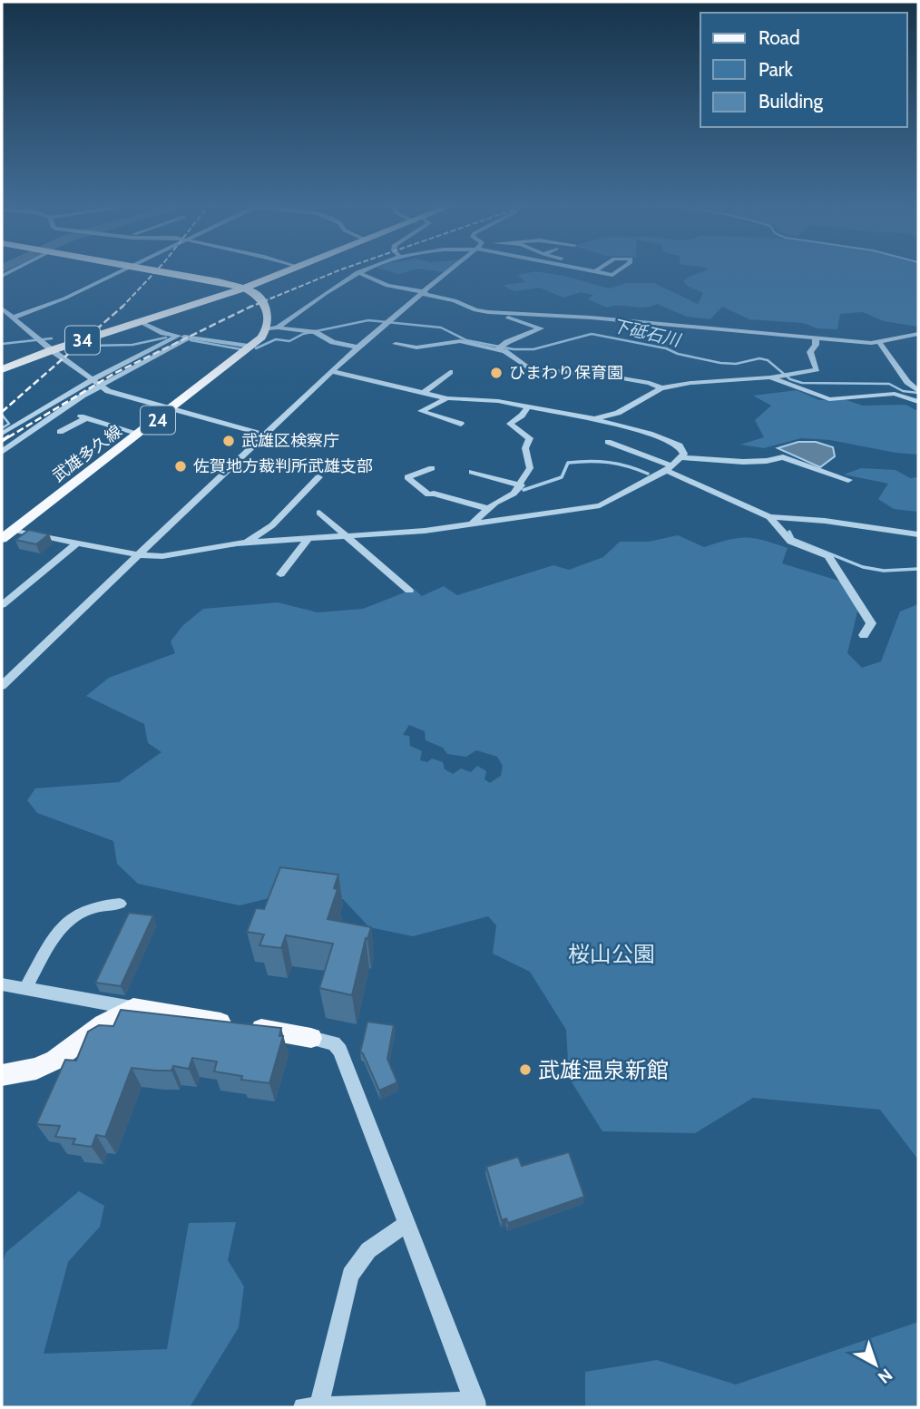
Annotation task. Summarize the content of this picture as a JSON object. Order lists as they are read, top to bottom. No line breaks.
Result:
{"streets":{"highway":["34"],"main road":["24","武雄多久線"]},"water":["下砥石川"],"parks":["桜山公園"],"places":["ひまわり保育園","武雄区検察庁","佐賀地方裁判所武雄支部","武雄温泉新館"],"legend":["Road","Park","Building"],"north":"bottom right"}
